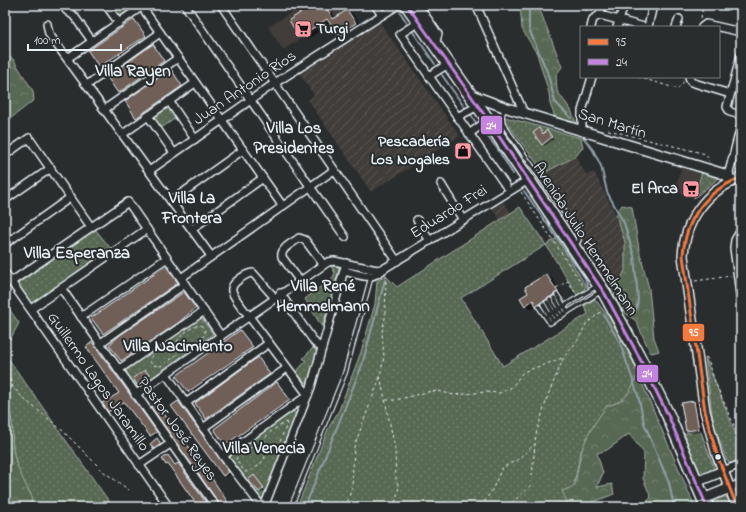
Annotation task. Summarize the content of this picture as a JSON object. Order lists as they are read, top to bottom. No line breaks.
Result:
{"streets":{"highway":["Avenida Julio Hemmelmann"],"street":["Juan Antonio Ríos","San Martín","Eduardo Frei","Guillermo Lagos Jaramillo","Pastor José Reyes"]},"crossings":[["San Martín","Avenida Julio Hemmelmann"],["Eduardo Frei","Avenida Julio Hemmelmann"]],"districts":["Villa Rayen","Villa Los Presidentes","Villa La Frontera","Villa Esperanza","Villa René Hemmelmann","Villa Nacimiento","Villa Venecia"],"places":{"supermarket":["Turgi","El Arca"],"shop":["Pescadería Los Nogales"]},"lines":["transit line 24","transit line 95"],"legend":["95","24"],"scale_bar":"100 m"}
